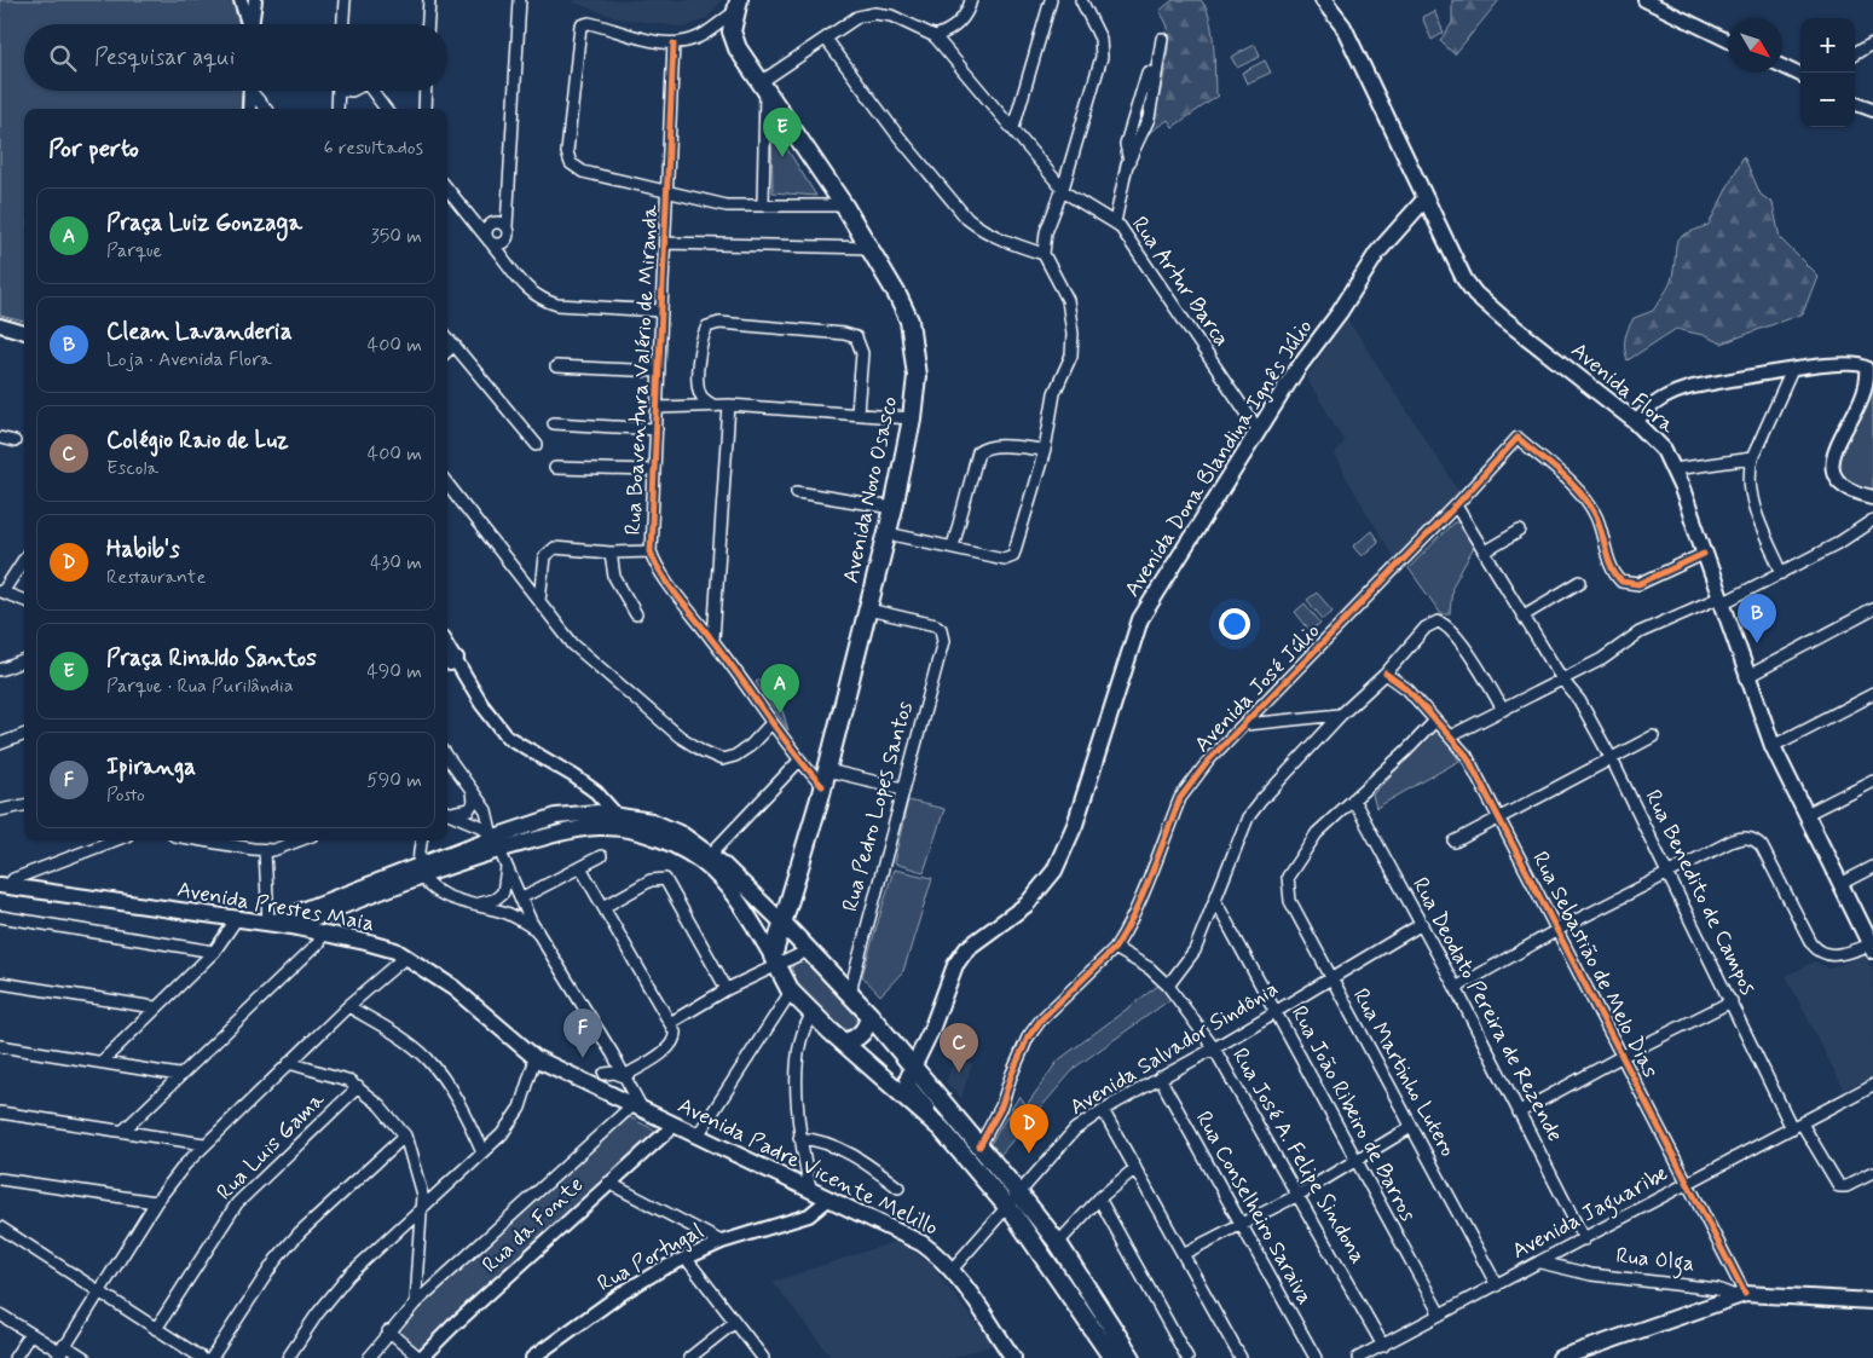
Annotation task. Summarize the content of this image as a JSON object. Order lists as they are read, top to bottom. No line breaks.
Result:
{"streets":{"main road":["Avenida Flora","Avenida Dona Blandina Ignês Júlio","Avenida Novo Osasco","Avenida Prestes Maia","Avenida Padre Vicente Melillo","Rua Olga"],"street":["Rua Artur Barca","Rua Boaventura Valério de Miranda","Avenida José Júlio","Rua Pedro Lopes Santos","Rua Benedito de Campos","Rua Sebastião de Melo Dias","Rua Deodato Pereira de Rezende","Avenida Salvador Sindônia","Rua Martinho Lutero","Rua João Ribeiro de Barros","Rua Luis Gama","Rua José A. Felipe Sindona","Rua Conselheiro Saraiva","Avenida Jaguaribe","Rua da Fonte","Rua Portugal"]},"crossings":[["Rua Artur Barca","Avenida Dona Blandina Ignês Júlio"],["Rua Boaventura Valério de Miranda","Avenida Novo Osasco"],["Avenida Flora","Avenida Dona Blandina Ignês Júlio"],["Avenida Flora","Avenida José Júlio"],["Avenida Novo Osasco","Rua Pedro Lopes Santos"],["Avenida José Júlio","Rua Benedito de Campos"],["Avenida José Júlio","Rua José A. Felipe Sindona"],["Rua Benedito de Campos","Avenida Jaguaribe"],["Avenida Prestes Maia","Avenida Padre Vicente Melillo"],["Rua Sebastião de Melo Dias","Avenida Jaguaribe"],["Rua Sebastião de Melo Dias","Rua Olga"],["Rua Deodato Pereira de Rezende","Avenida Salvador Sindônia"],["Rua Deodato Pereira de Rezende","Rua Martinho Lutero"],["Rua Deodato Pereira de Rezende","Avenida Jaguaribe"],["Avenida Salvador Sindônia","Rua Martinho Lutero"],["Avenida Salvador Sindônia","Rua João Ribeiro de Barros"],["Avenida Salvador Sindônia","Rua José A. Felipe Sindona"],["Avenida Salvador Sindônia","Avenida Padre Vicente Melillo"],["Avenida Salvador Sindônia","Rua Conselheiro Saraiva"],["Rua Martinho Lutero","Avenida Jaguaribe"],["Rua João Ribeiro de Barros","Avenida Jaguaribe"],["Rua José A. Felipe Sindona","Avenida Jaguaribe"],["Avenida Padre Vicente Melillo","Rua da Fonte"],["Avenida Padre Vicente Melillo","Rua Portugal"],["Avenida Jaguaribe","Rua Olga"]],"north":"bottom right","page":{"map_buttons":["+","−"],"search":"Pesquisar aqui","pins":["E","B","A","F","C","D"],"heading":["Por perto","6 resultados"],"list":[{"mark":"A","name":"Praça Luiz Gonzaga","note":"Parque","value":"350 m"},{"mark":"B","name":"Clean Lavanderia","note":"Loja · Avenida Flora","value":"400 m"},{"mark":"C","name":"Colégio Raio de Luz","note":"Escola","value":"400 m"},{"mark":"D","name":"Habib's","note":"Restaurante","value":"430 m"},{"mark":"E","name":"Praça Rinaldo Santos","note":"Parque · Rua Purilândia","value":"490 m"},{"mark":"F","name":"Ipiranga","note":"Posto","value":"590 m"}]}}
